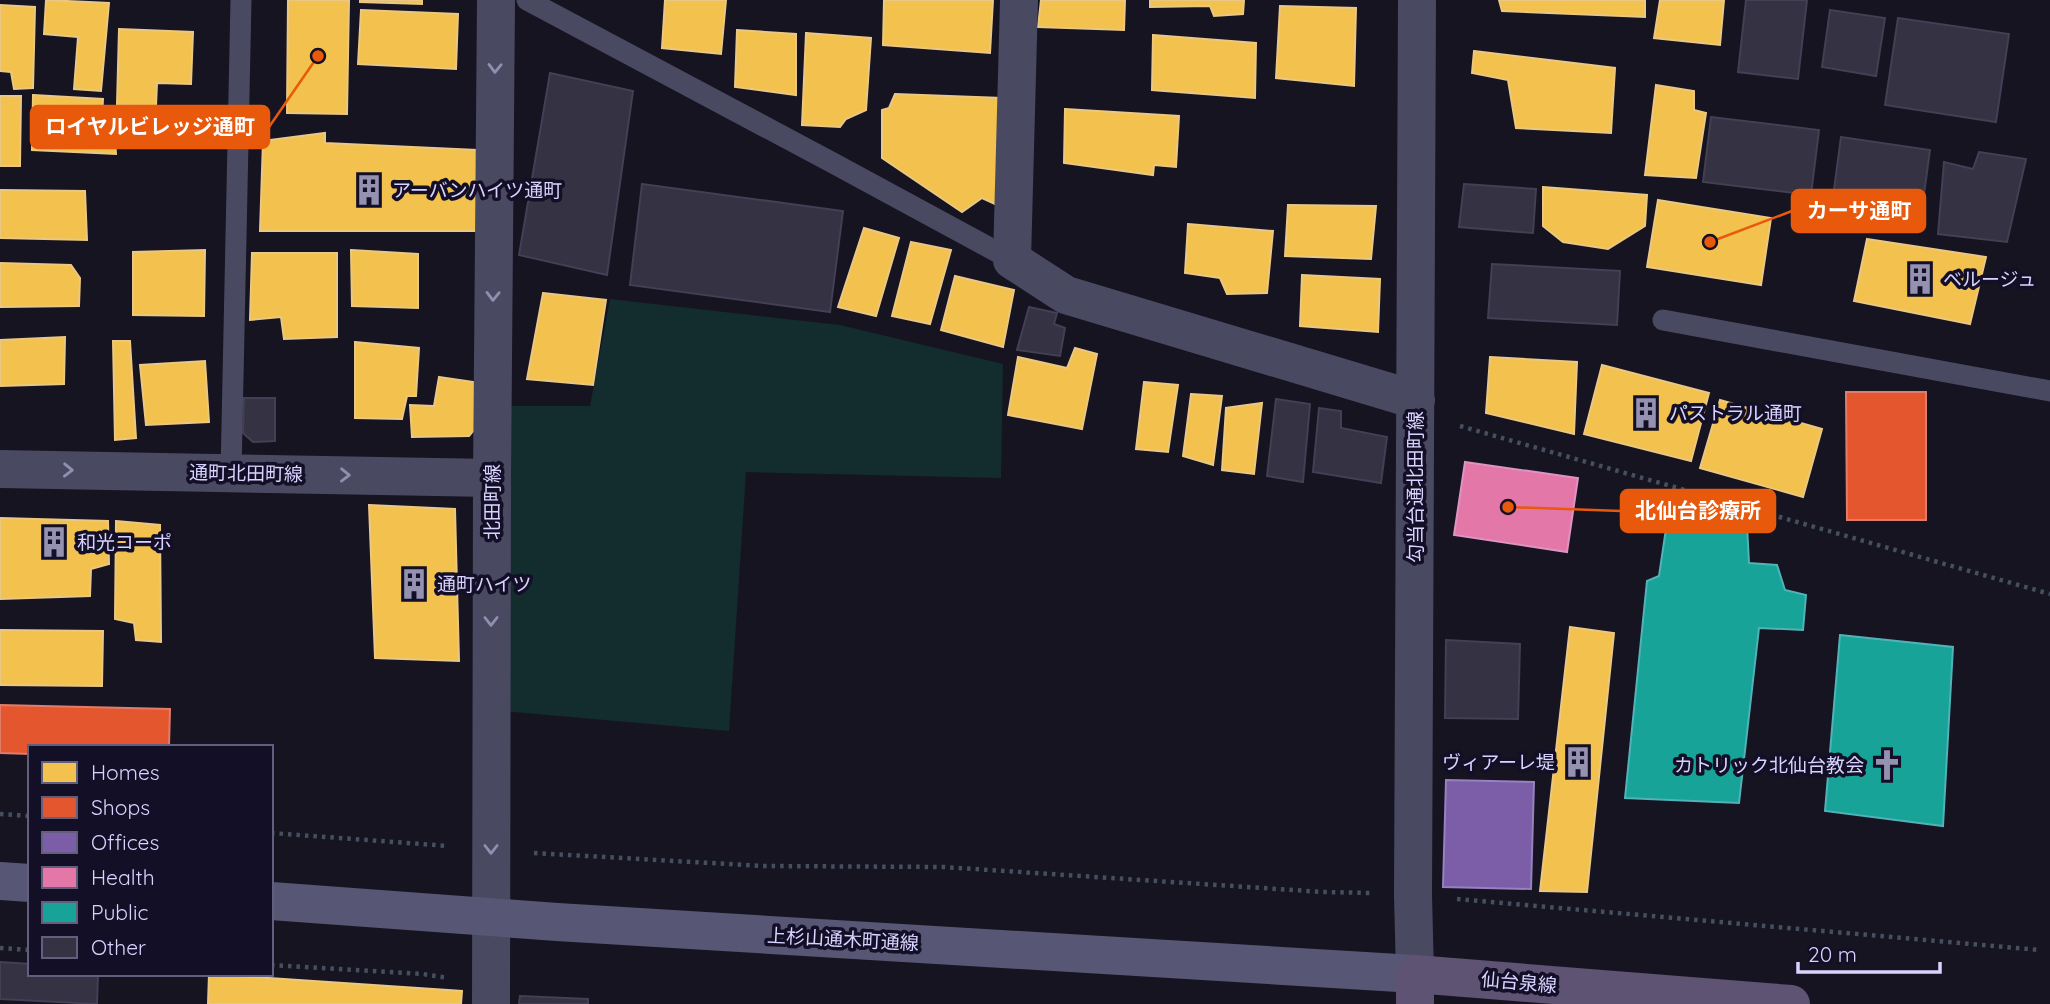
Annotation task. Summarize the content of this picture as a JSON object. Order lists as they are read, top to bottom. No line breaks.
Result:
{"streets":{"main road":["仙台泉線"],"street":["通町北田町線","勾当台通北田町線","北田町線","上杉山通木町通線"]},"crossings":[["通町北田町線","北田町線"],["勾当台通北田町線","上杉山通木町通線"],["勾当台通北田町線","仙台泉線"],["北田町線","上杉山通木町通線"],["上杉山通木町通線","仙台泉線"]],"one_way":["通町北田町線","北田町線"],"places":{"other":["ロイヤルビレッジ通町","カーサ通町","北仙台診療所"],"building":["アーバンハイツ通町","ベルージュ","パストラル通町","和光コーポ","通町ハイツ","ヴィアーレ堤"],"church":["カトリック北仙台教会"]},"legend":["Homes","Shops","Offices","Health","Public","Other"],"scale_bar":"20 m"}
